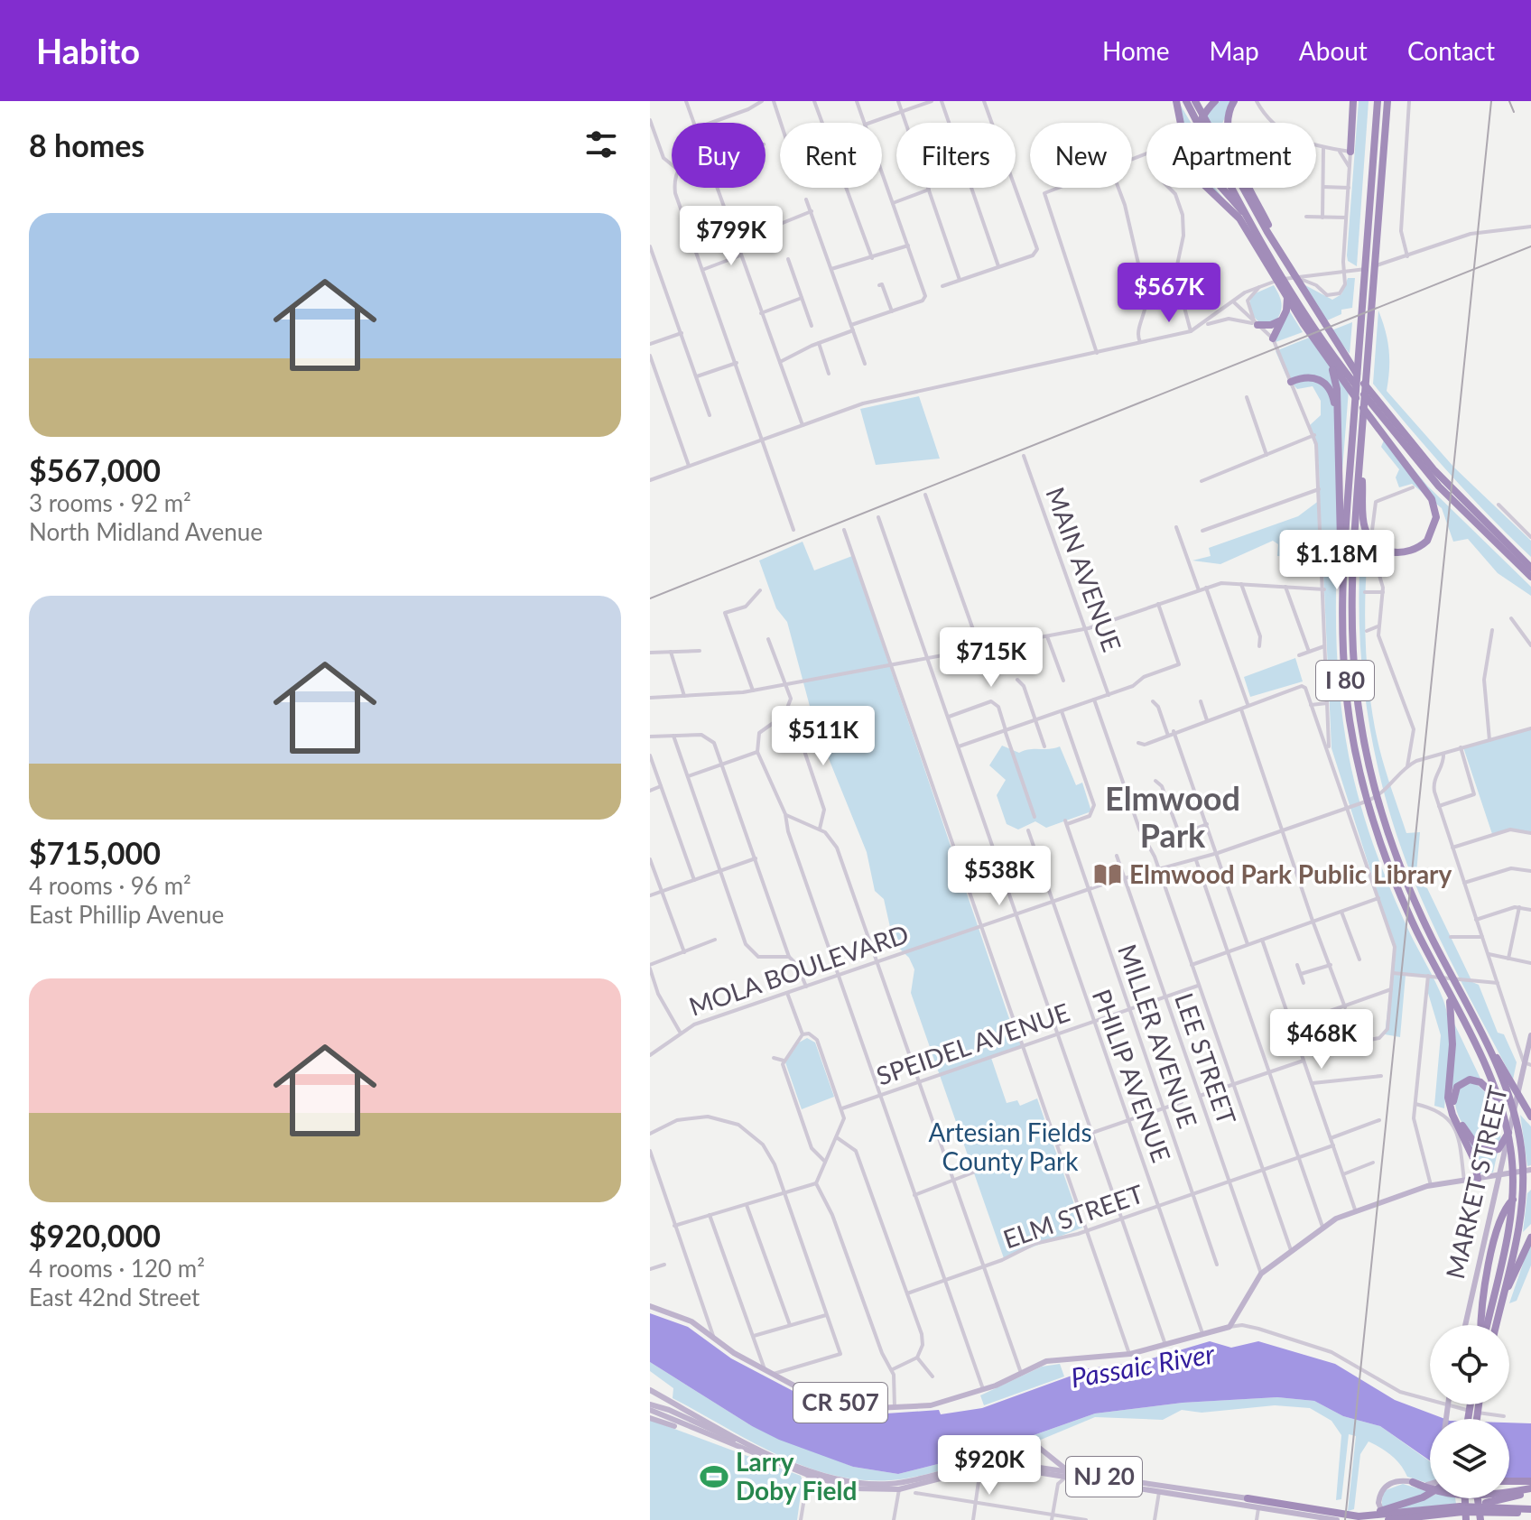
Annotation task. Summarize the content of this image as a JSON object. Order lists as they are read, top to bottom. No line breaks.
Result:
{"streets":{"highway":["I 80","NJ 20"],"main road":["MARKET STREET","CR 507"],"street":["MAIN AVENUE","MOLA BOULEVARD","MILLER AVENUE","SPEIDEL AVENUE","LEE STREET","PHILIP AVENUE","ELM STREET"]},"crossings":[["MOLA BOULEVARD","MILLER AVENUE"],["MOLA BOULEVARD","LEE STREET"],["MOLA BOULEVARD","PHILIP AVENUE"],["MILLER AVENUE","SPEIDEL AVENUE"],["MILLER AVENUE","ELM STREET"],["SPEIDEL AVENUE","LEE STREET"],["SPEIDEL AVENUE","PHILIP AVENUE"],["LEE STREET","ELM STREET"],["PHILIP AVENUE","ELM STREET"],["PHILIP AVENUE","CR 507"]],"districts":["Elmwood Park"],"water":["Passaic River"],"parks":["Artesian Fields County Park"],"places":{"library":["Elmwood Park Public Library"],"sports":["Larry Doby Field"]},"page":{"header":"Habito","nav":["Home","Map","About","Contact"],"heading":"8 homes","chip":["Buy","Rent","Filters","New","Apartment"],"list":[{"name":"$567,000","note":"3 rooms · 92 m² · North Midland Avenue"},{"name":"$715,000","note":"4 rooms · 96 m² · East Phillip Avenue"},{"name":"$920,000","note":"4 rooms · 120 m² · East 42nd Street"}],"price":["$799K","$567K","$1.18M","$715K","$511K","$538K","$468K","$920K"]}}
